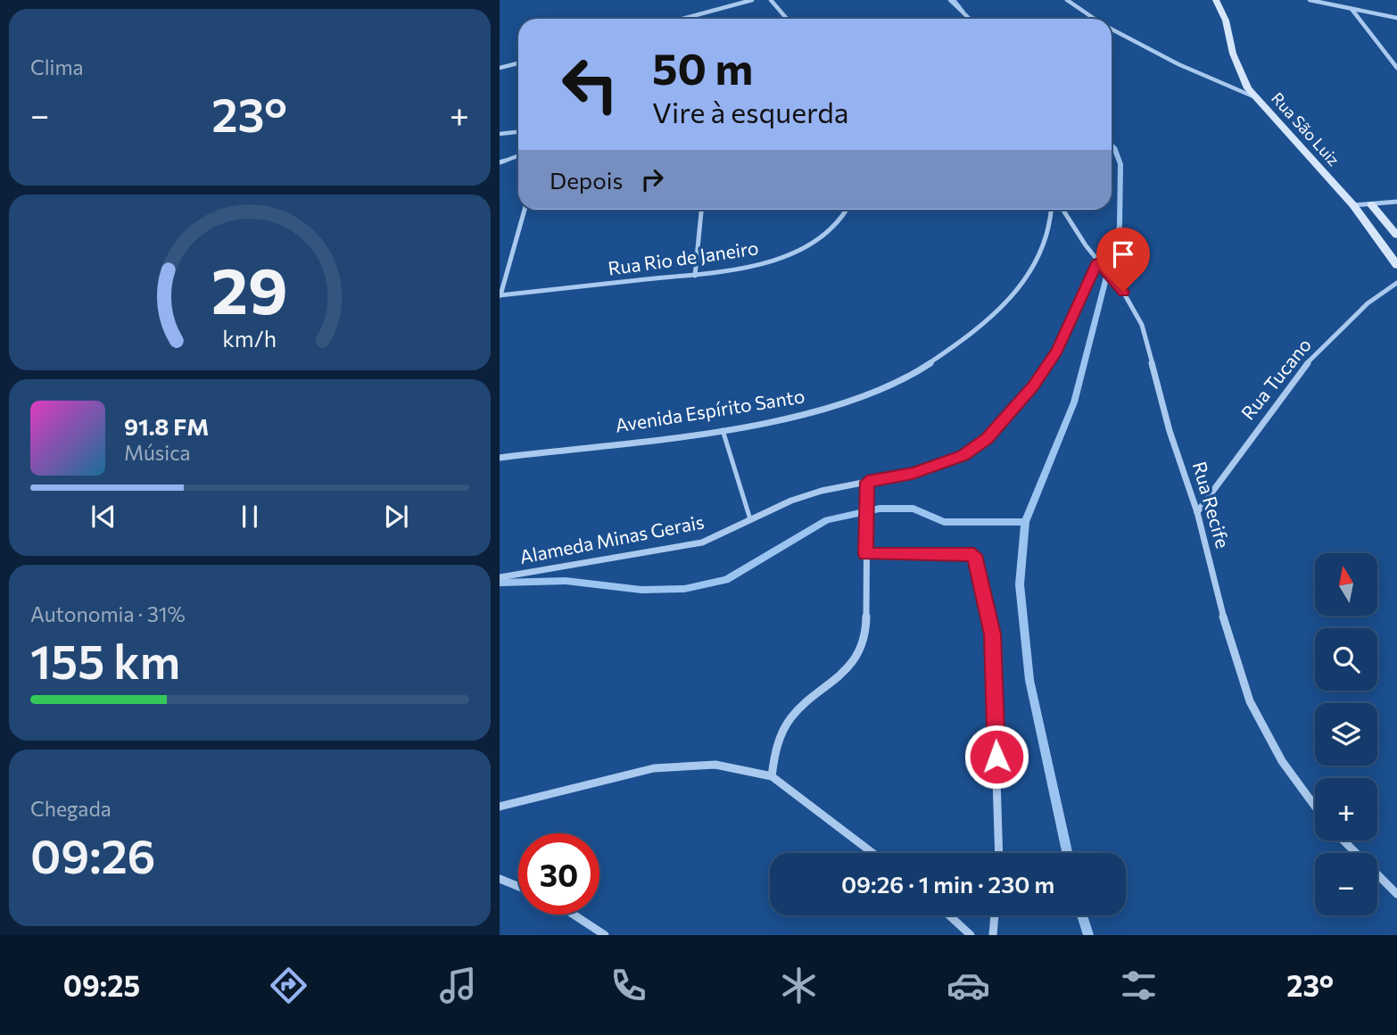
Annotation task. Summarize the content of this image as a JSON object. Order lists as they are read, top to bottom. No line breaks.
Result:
{"streets":{"street":["Rua São Luiz","Rua Rio de Janeiro","Rua Tucano","Avenida Espírito Santo","Rua Recife","Alameda Minas Gerais"]},"crossings":[["Rua Tucano","Rua Recife"],["Rua Recife","Alameda Minas Gerais"]],"north":"top","page":{"tile":["Clima",["Autonomia · 31%","155 km"],["Chegada","09:26"]],"turn":["50 m","Vire à esquerda"],"heat":["−","23°","+"],"then":"Depois","song":["91.8 FM","Música"],"map_buttons":["+","−"],"limit":"30","trip":"09:26 · 1 min · 230 m","tabs":["09:25","23°"],"gauge":["29","km/h"]}}
